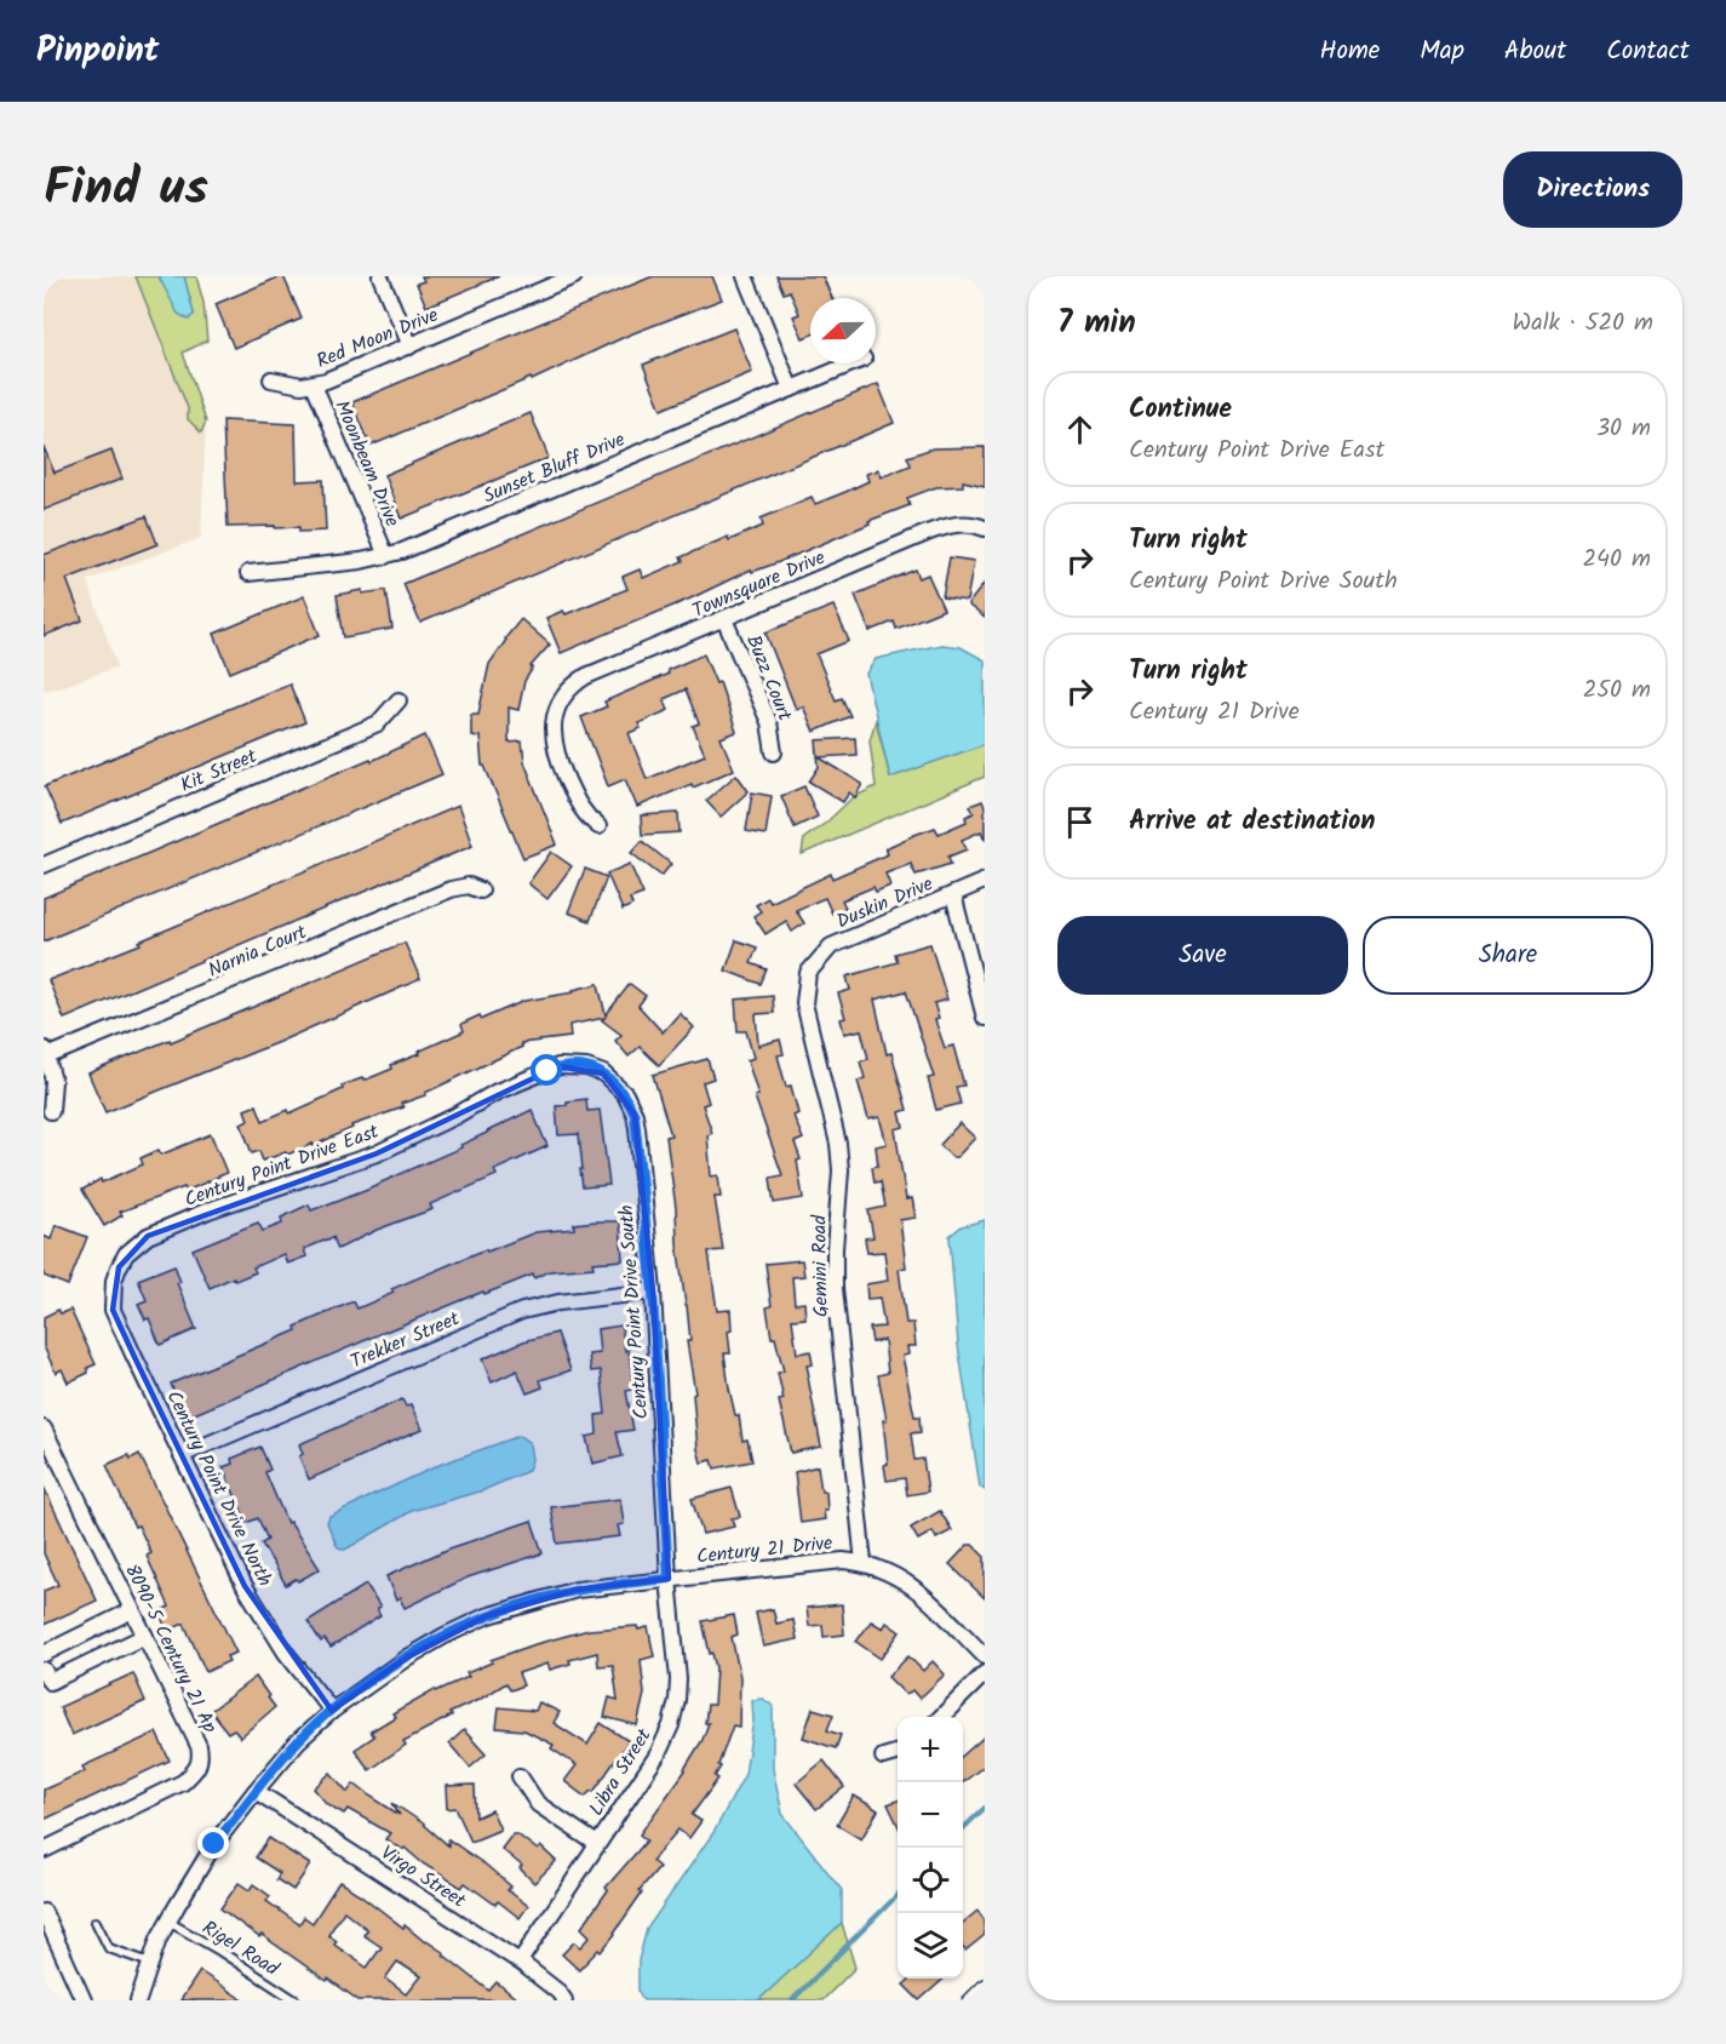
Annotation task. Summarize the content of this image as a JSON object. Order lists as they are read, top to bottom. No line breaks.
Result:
{"streets":{"street":["Red Moon Drive","Moonbeam Drive","Sunset Bluff Drive","Townsquare Drive","Buzz Court","Kit Street","Duskin Drive","Narnia Court","Century Point Drive East","Gemini Road","Century Point Drive South","Trekker Street","Century Point Drive North","Century 21 Drive","8090-5 Century 21 Ap","Libra Street","Virgo Street"],"lane":["Rigel Road"]},"crossings":[["Red Moon Drive","Moonbeam Drive"],["Moonbeam Drive","Sunset Bluff Drive"],["Townsquare Drive","Buzz Court"],["Duskin Drive","Gemini Road"],["Century Point Drive East","Century Point Drive South"],["Century Point Drive East","Century Point Drive North"],["Gemini Road","Century 21 Drive"],["Century Point Drive South","Trekker Street"],["Century Point Drive South","Century 21 Drive"],["Century Point Drive South","Libra Street"],["Trekker Street","Century Point Drive North"],["Century Point Drive North","Century 21 Drive"],["Century 21 Drive","Libra Street"],["Century 21 Drive","Virgo Street"],["Century 21 Drive","Rigel Road"],["Libra Street","Virgo Street"]],"north":"left","page":{"header":"Pinpoint","nav":["Home","Map","About","Contact"],"title":"Find us","buttons":["Directions",["Save","Share"]],"heading":["7 min","Walk · 520 m"],"list":[["Continue","Century Point Drive East","30 m"],["Turn right","Century Point Drive South","240 m"],["Turn right","Century 21 Drive","250 m"],"Arrive at destination"],"map_buttons":["+","−"]}}
